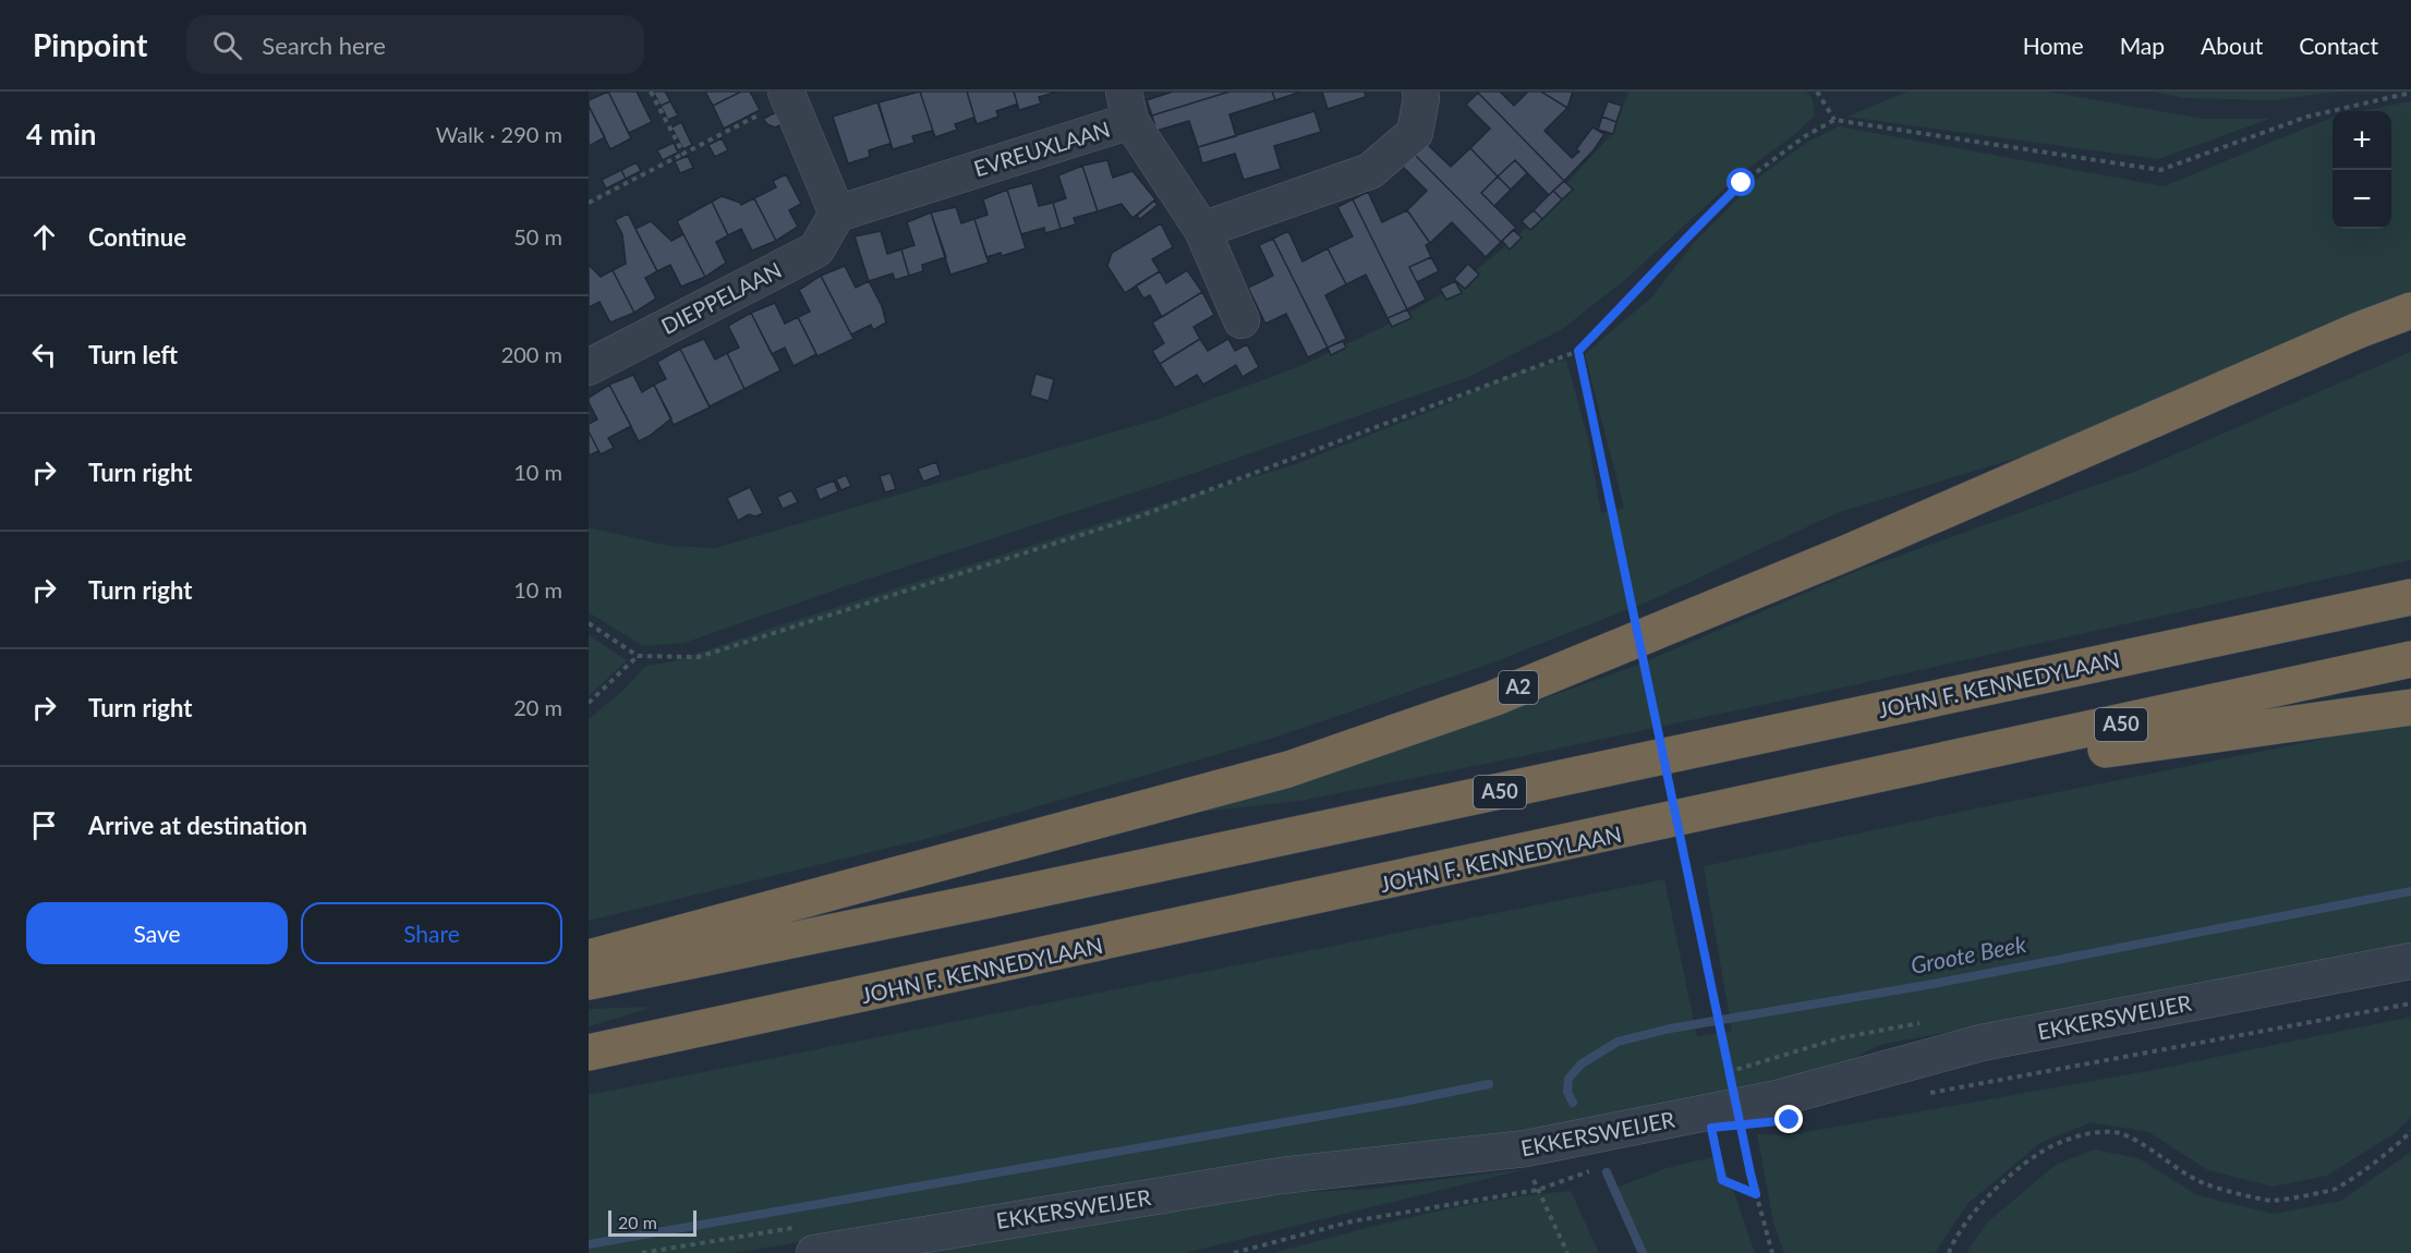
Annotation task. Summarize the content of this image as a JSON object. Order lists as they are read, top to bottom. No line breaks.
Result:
{"streets":{"highway":["JOHN F. KENNEDYLAAN","A2","A50"],"street":["EVREUXLAAN","DIEPPELAAN","EKKERSWEIJER"]},"crossings":[["EVREUXLAAN","DIEPPELAAN"],["JOHN F. KENNEDYLAAN","A50"]],"water":["Groote Beek"],"scale_bar":"20 m","page":{"header":"Pinpoint","search":"Search here","nav":["Home","Map","About","Contact"],"heading":["4 min","Walk · 290 m"],"map_buttons":["+","−"],"list":[["Continue","50 m"],["Turn left","200 m"],["Turn right","10 m"],["Turn right","10 m"],["Turn right","20 m"],"Arrive at destination"],"buttons":["Save","Share"],"scale":"20 m"}}
